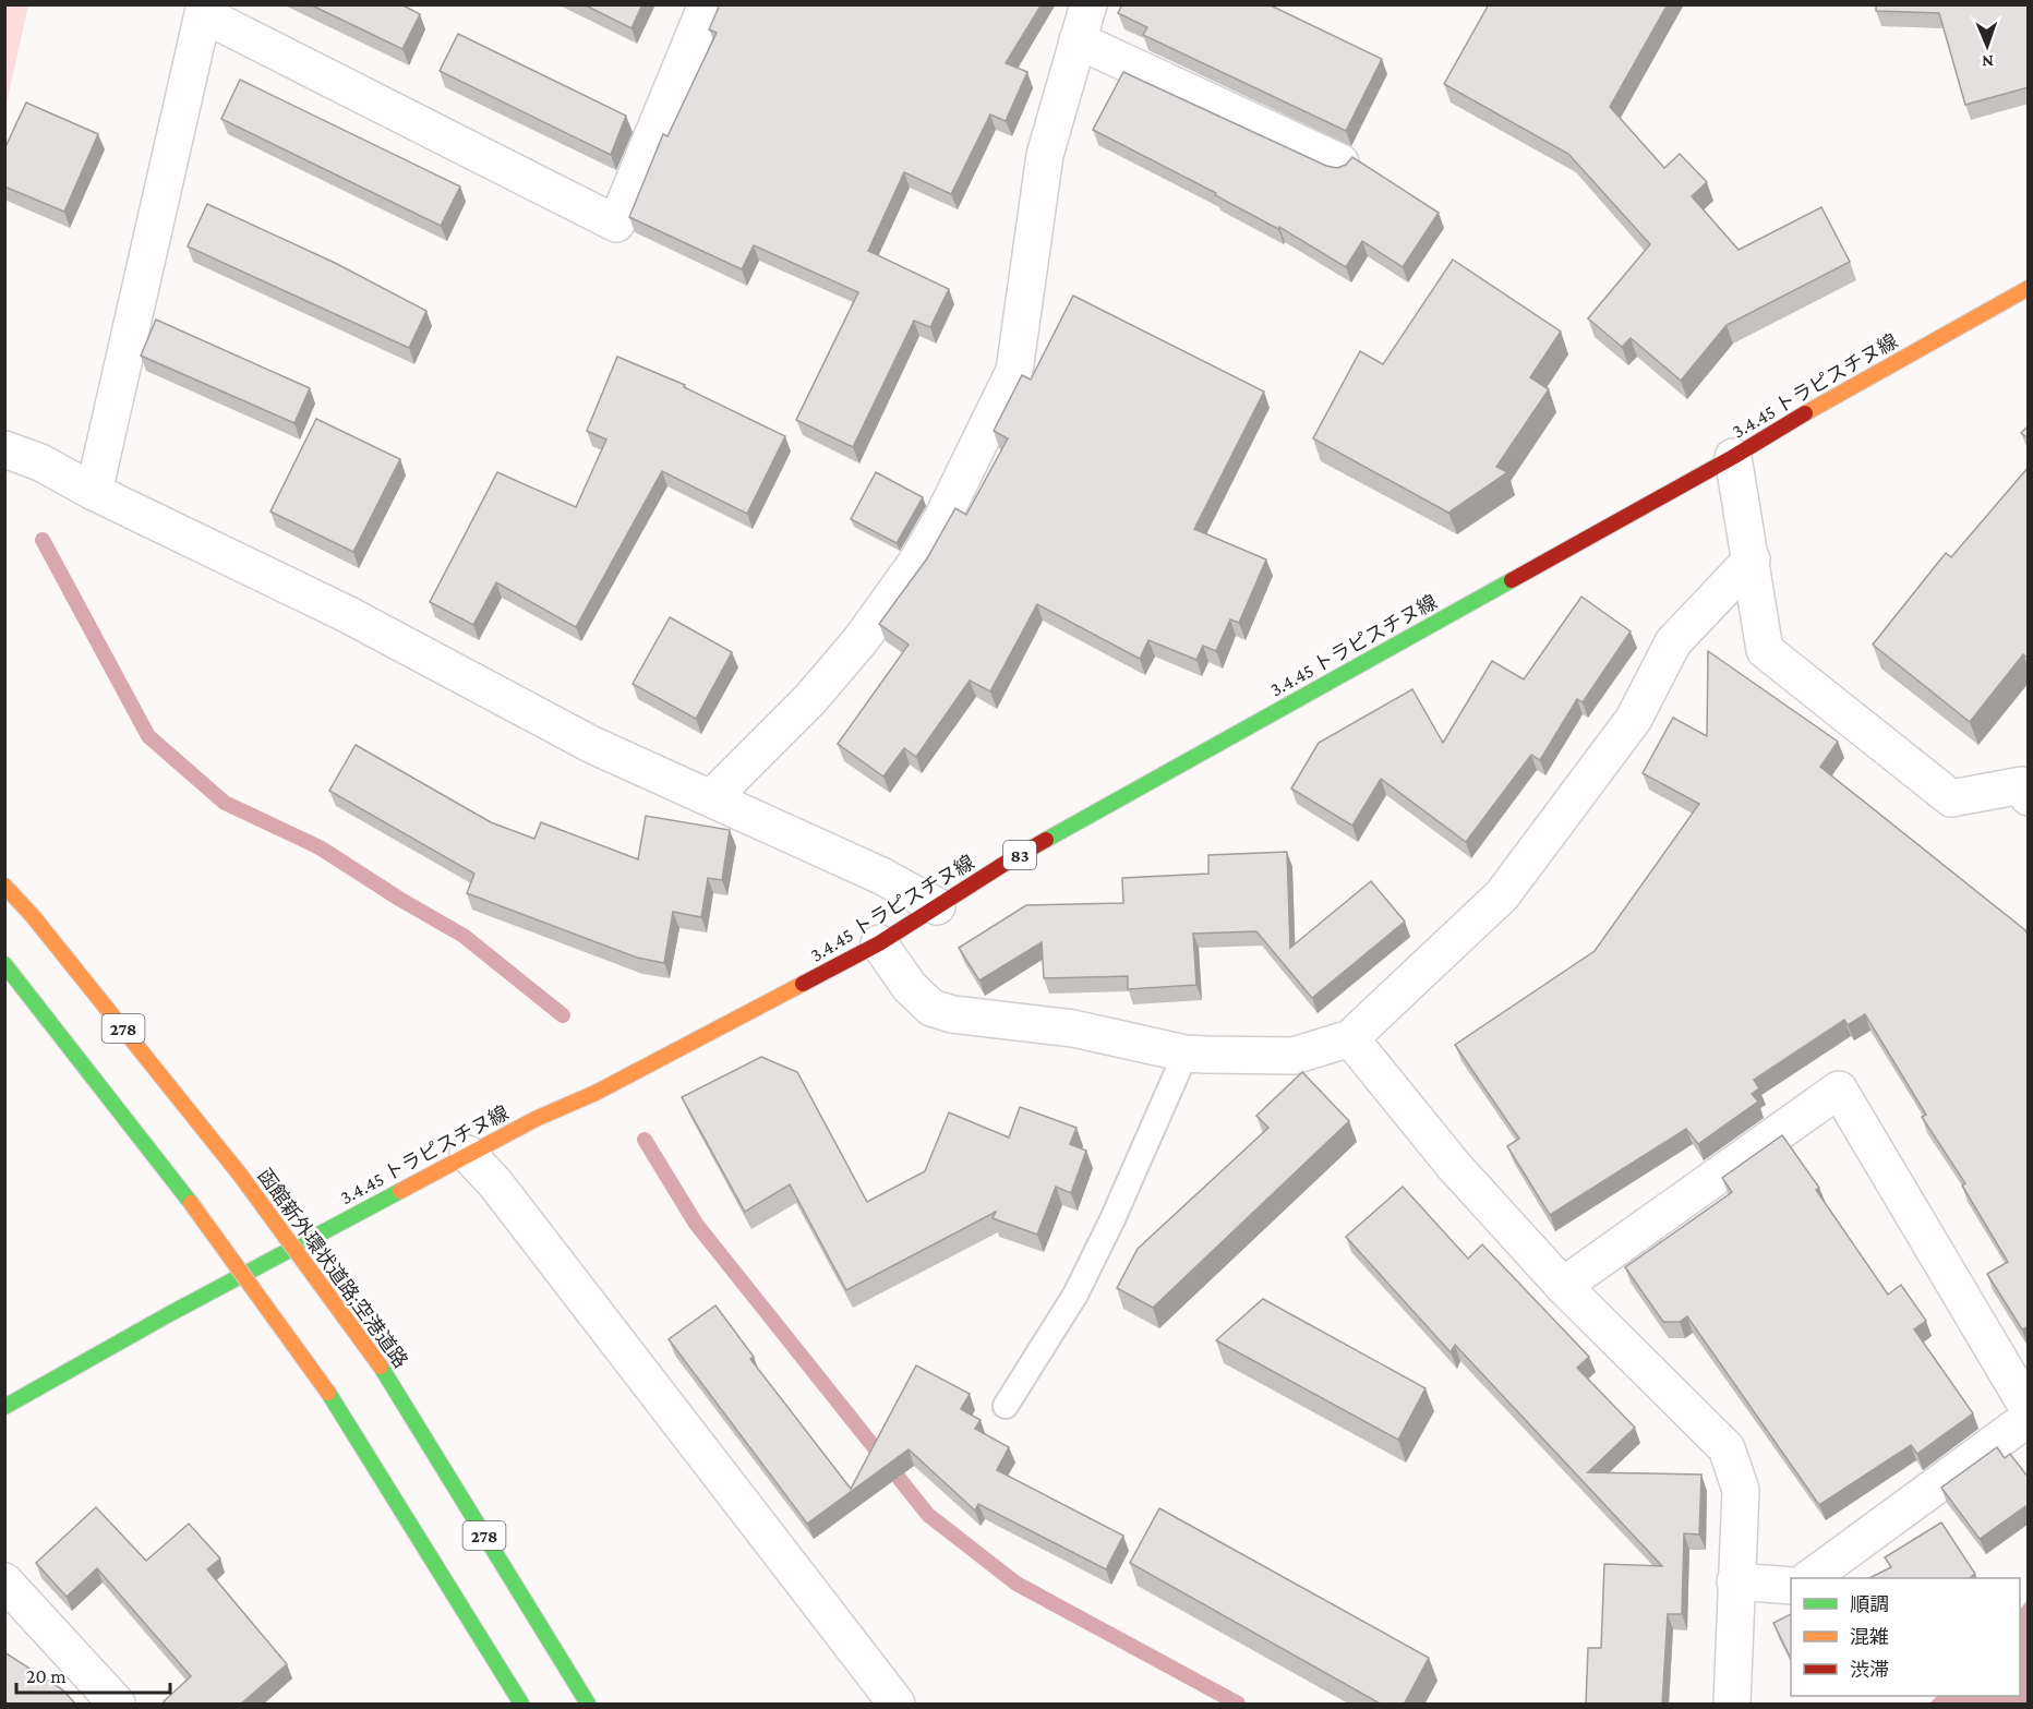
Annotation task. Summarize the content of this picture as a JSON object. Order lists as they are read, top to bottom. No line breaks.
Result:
{"streets":{"main road":["3.4.45 トラピスチヌ線","83","278","函館新外環状道路;空港道路"]},"legend":["順調","混雑","渋滞"],"scale_bar":"20 m","north":"bottom"}
